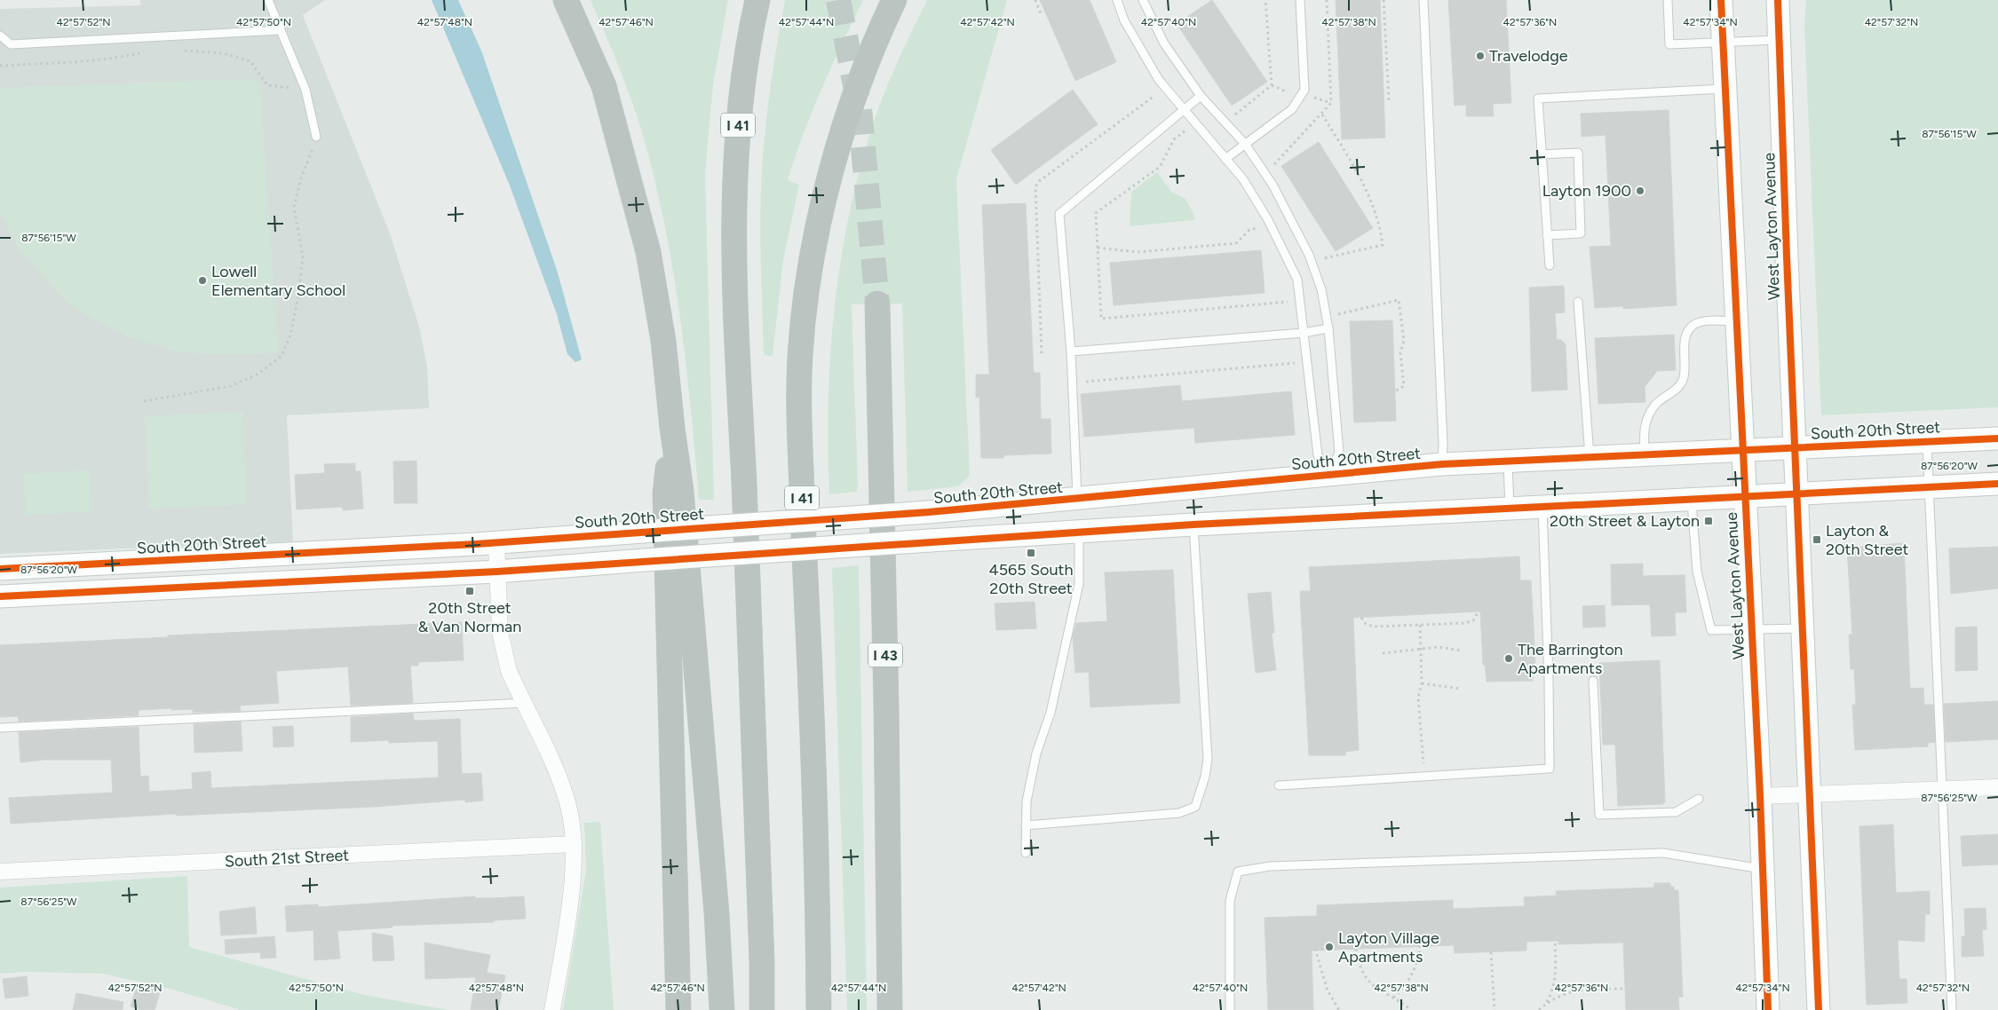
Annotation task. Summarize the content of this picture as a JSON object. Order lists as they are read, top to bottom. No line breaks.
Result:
{"streets":{"highway":["I 41","I 43"],"street":["West Layton Avenue","South 20th Street","South 21st Street"]},"crossings":[["West Layton Avenue","South 20th Street"]],"places":{"other":["Travelodge","Layton 1900","Lowell Elementary School","The Barrington Apartments","Layton Village Apartments"],"transit":["20th Street & Layton","Layton & 20th Street","4565 South 20th Street","20th Street & Van Norman"]},"coordinates":["42°57'52\"N","42°57'50\"N","42°57'48\"N","42°57'46\"N","42°57'44\"N","42°57'42\"N","42°57'40\"N","42°57'38\"N","42°57'36\"N","42°57'34\"N","42°57'32\"N","87°56'15\"W","87°56'20\"W","87°56'25\"W"]}
